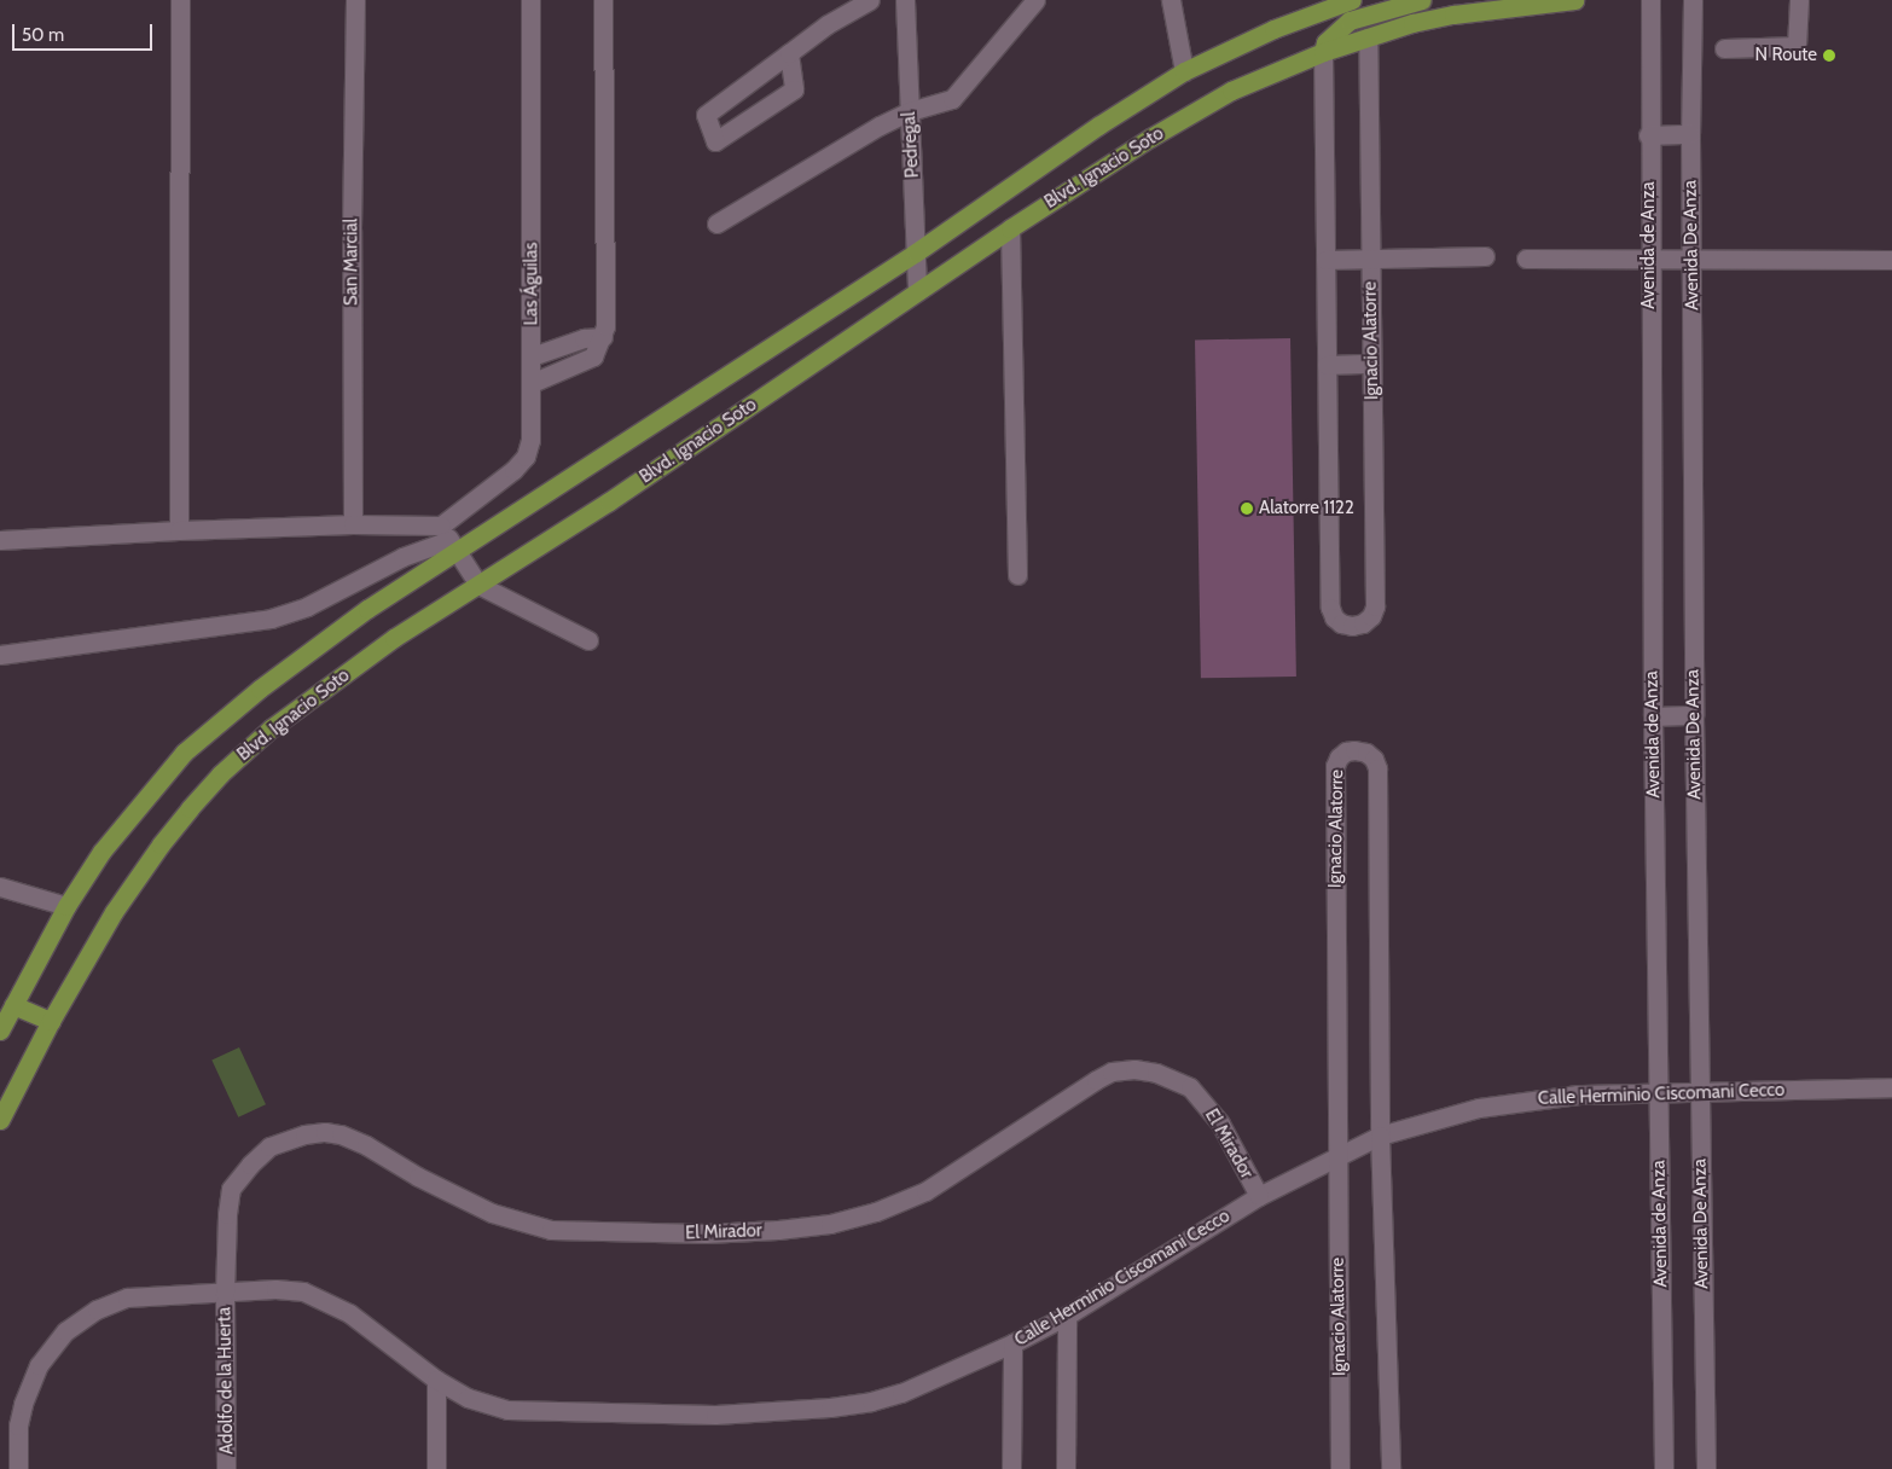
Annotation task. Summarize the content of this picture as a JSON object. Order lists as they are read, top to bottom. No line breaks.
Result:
{"streets":{"main road":["Blvd. Ignacio Soto"],"street":["Pedregal","Avenida de Anza","Avenida De Anza","San Marcial","Las Águilas","Ignacio Alatorre","Calle Herminio Ciscomani Cecco","El Mirador","Adolfo de la Huerta"]},"crossings":[["Pedregal","Blvd. Ignacio Soto"],["Blvd. Ignacio Soto","Las Águilas"],["Blvd. Ignacio Soto","Ignacio Alatorre"],["Avenida de Anza","Calle Herminio Ciscomani Cecco"],["Avenida De Anza","Calle Herminio Ciscomani Cecco"],["Ignacio Alatorre","Calle Herminio Ciscomani Cecco"],["Calle Herminio Ciscomani Cecco","El Mirador"],["Calle Herminio Ciscomani Cecco","Adolfo de la Huerta"],["El Mirador","Adolfo de la Huerta"]],"places":["N Route","Alatorre 1122"],"scale_bar":"50 m"}
